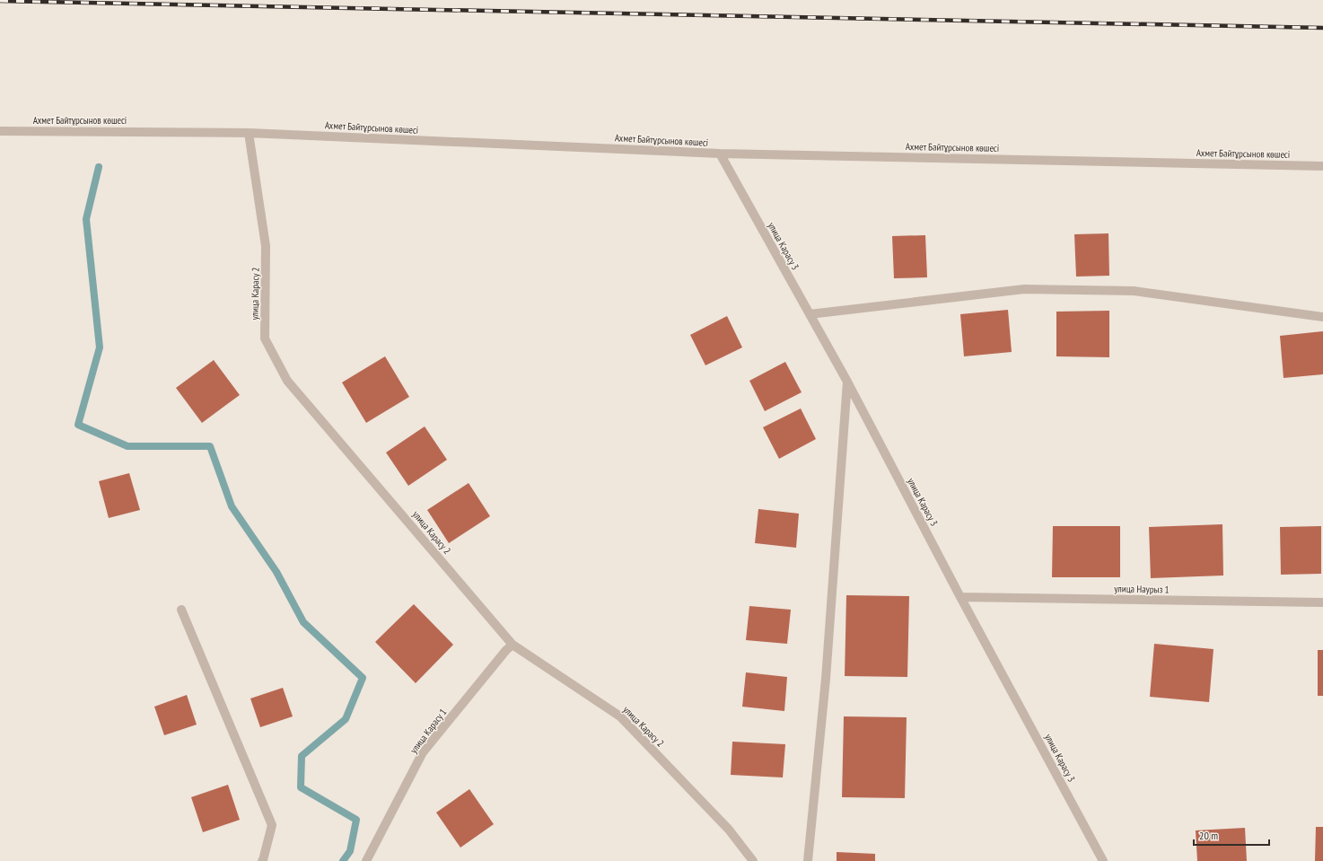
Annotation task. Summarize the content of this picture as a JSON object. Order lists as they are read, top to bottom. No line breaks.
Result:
{"streets":{"street":["Ахмет Байтұрсынов көшесі","улица Карасу 3","улица Карасу 2","улица Наурыз 1","улица Карасу 1"]},"crossings":[["Ахмет Байтұрсынов көшесі","улица Карасу 3"],["Ахмет Байтұрсынов көшесі","улица Карасу 2"],["улица Карасу 3","улица Наурыз 1"],["улица Карасу 2","улица Карасу 1"]],"scale_bar":"20 m"}
